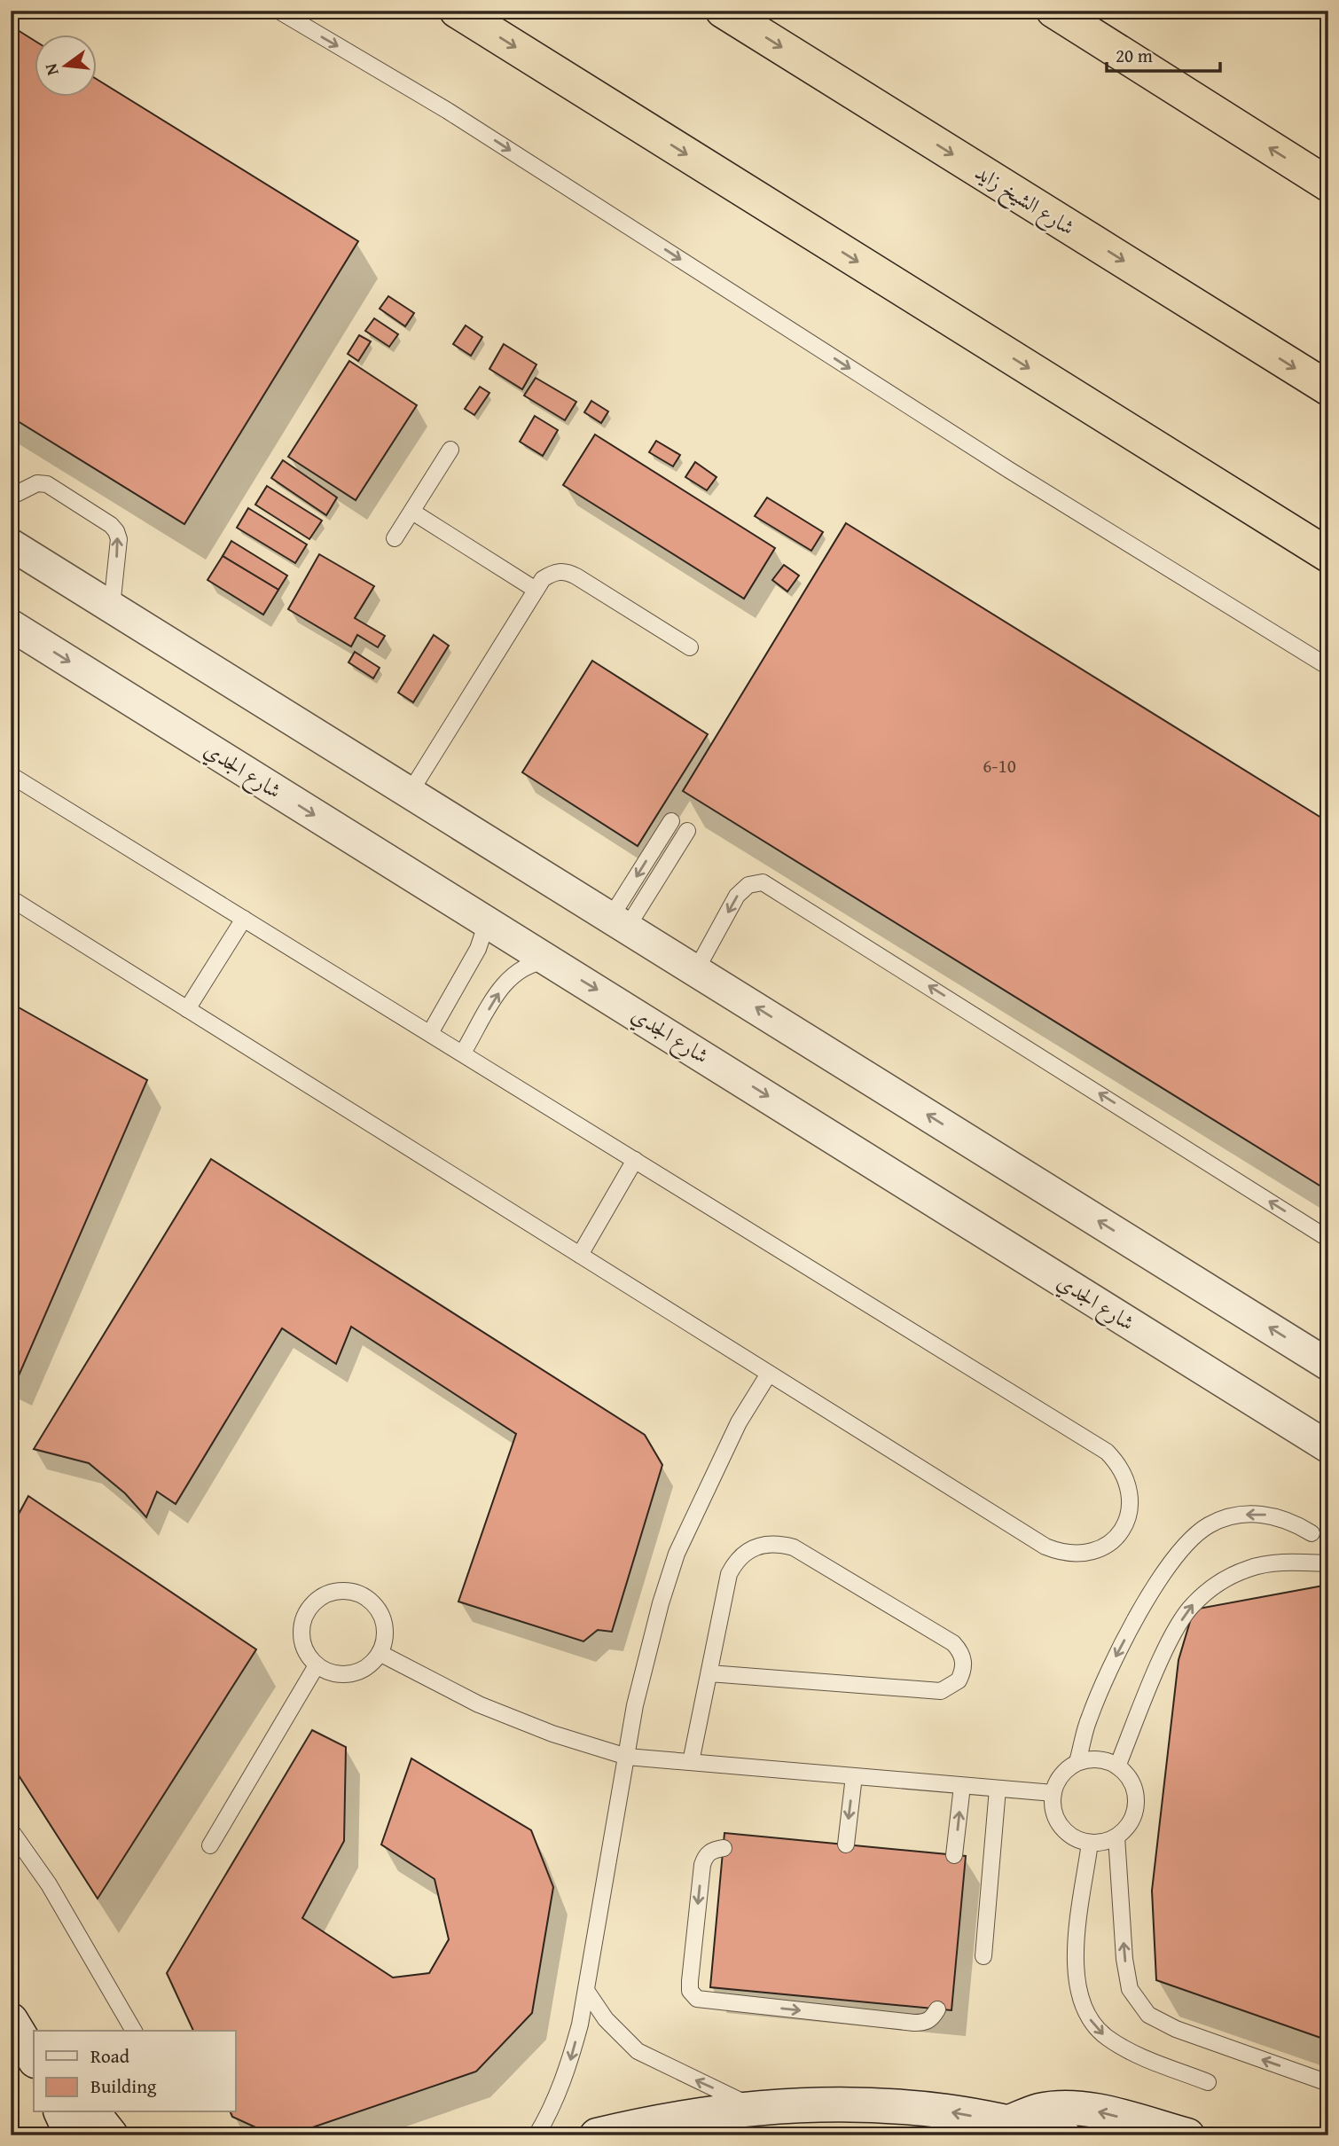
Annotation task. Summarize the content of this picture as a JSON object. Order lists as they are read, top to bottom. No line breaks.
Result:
{"streets":{"highway":["شارع الشيخ زايد"],"street":["شارع الجدي"]},"house_numbers":["6-10"],"legend":["Road","Building"],"scale_bar":"20 m","north":"left"}
